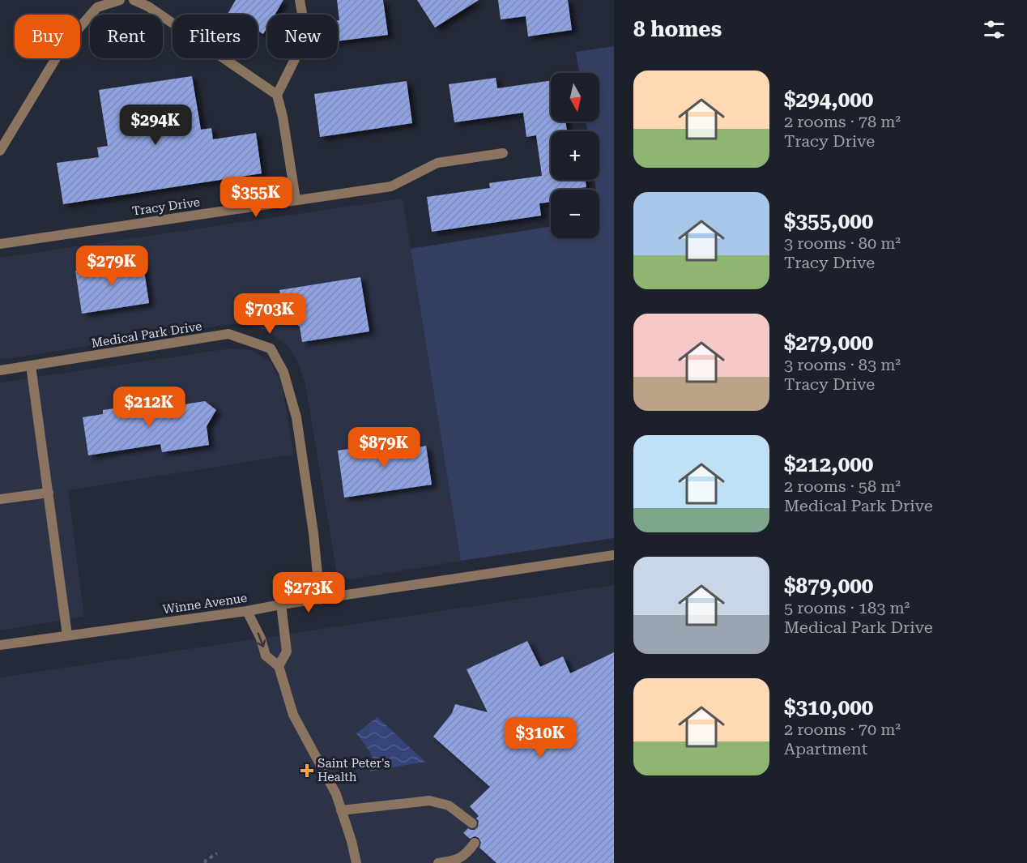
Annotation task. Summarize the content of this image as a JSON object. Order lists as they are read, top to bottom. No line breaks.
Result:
{"streets":{"street":["Tracy Drive","Medical Park Drive","Winne Avenue"]},"crossings":[["Medical Park Drive","Winne Avenue"]],"places":{"health":["Saint Peter's Health"]},"north":"bottom","page":{"heading":"8 homes","chip":["Buy","Rent","Filters","New"],"list":[{"name":"$294,000","note":"2 rooms · 78 m² · Tracy Drive"},{"name":"$355,000","note":"3 rooms · 80 m² · Tracy Drive"},{"name":"$279,000","note":"3 rooms · 83 m² · Tracy Drive"},{"name":"$212,000","note":"2 rooms · 58 m² · Medical Park Drive"},{"name":"$879,000","note":"5 rooms · 183 m² · Medical Park Drive"},{"name":"$310,000","note":"2 rooms · 70 m² · Apartment"}],"map_buttons":["+","−"],"price":["$294K","$355K","$279K","$703K","$212K","$879K","$273K","$310K"]}}
